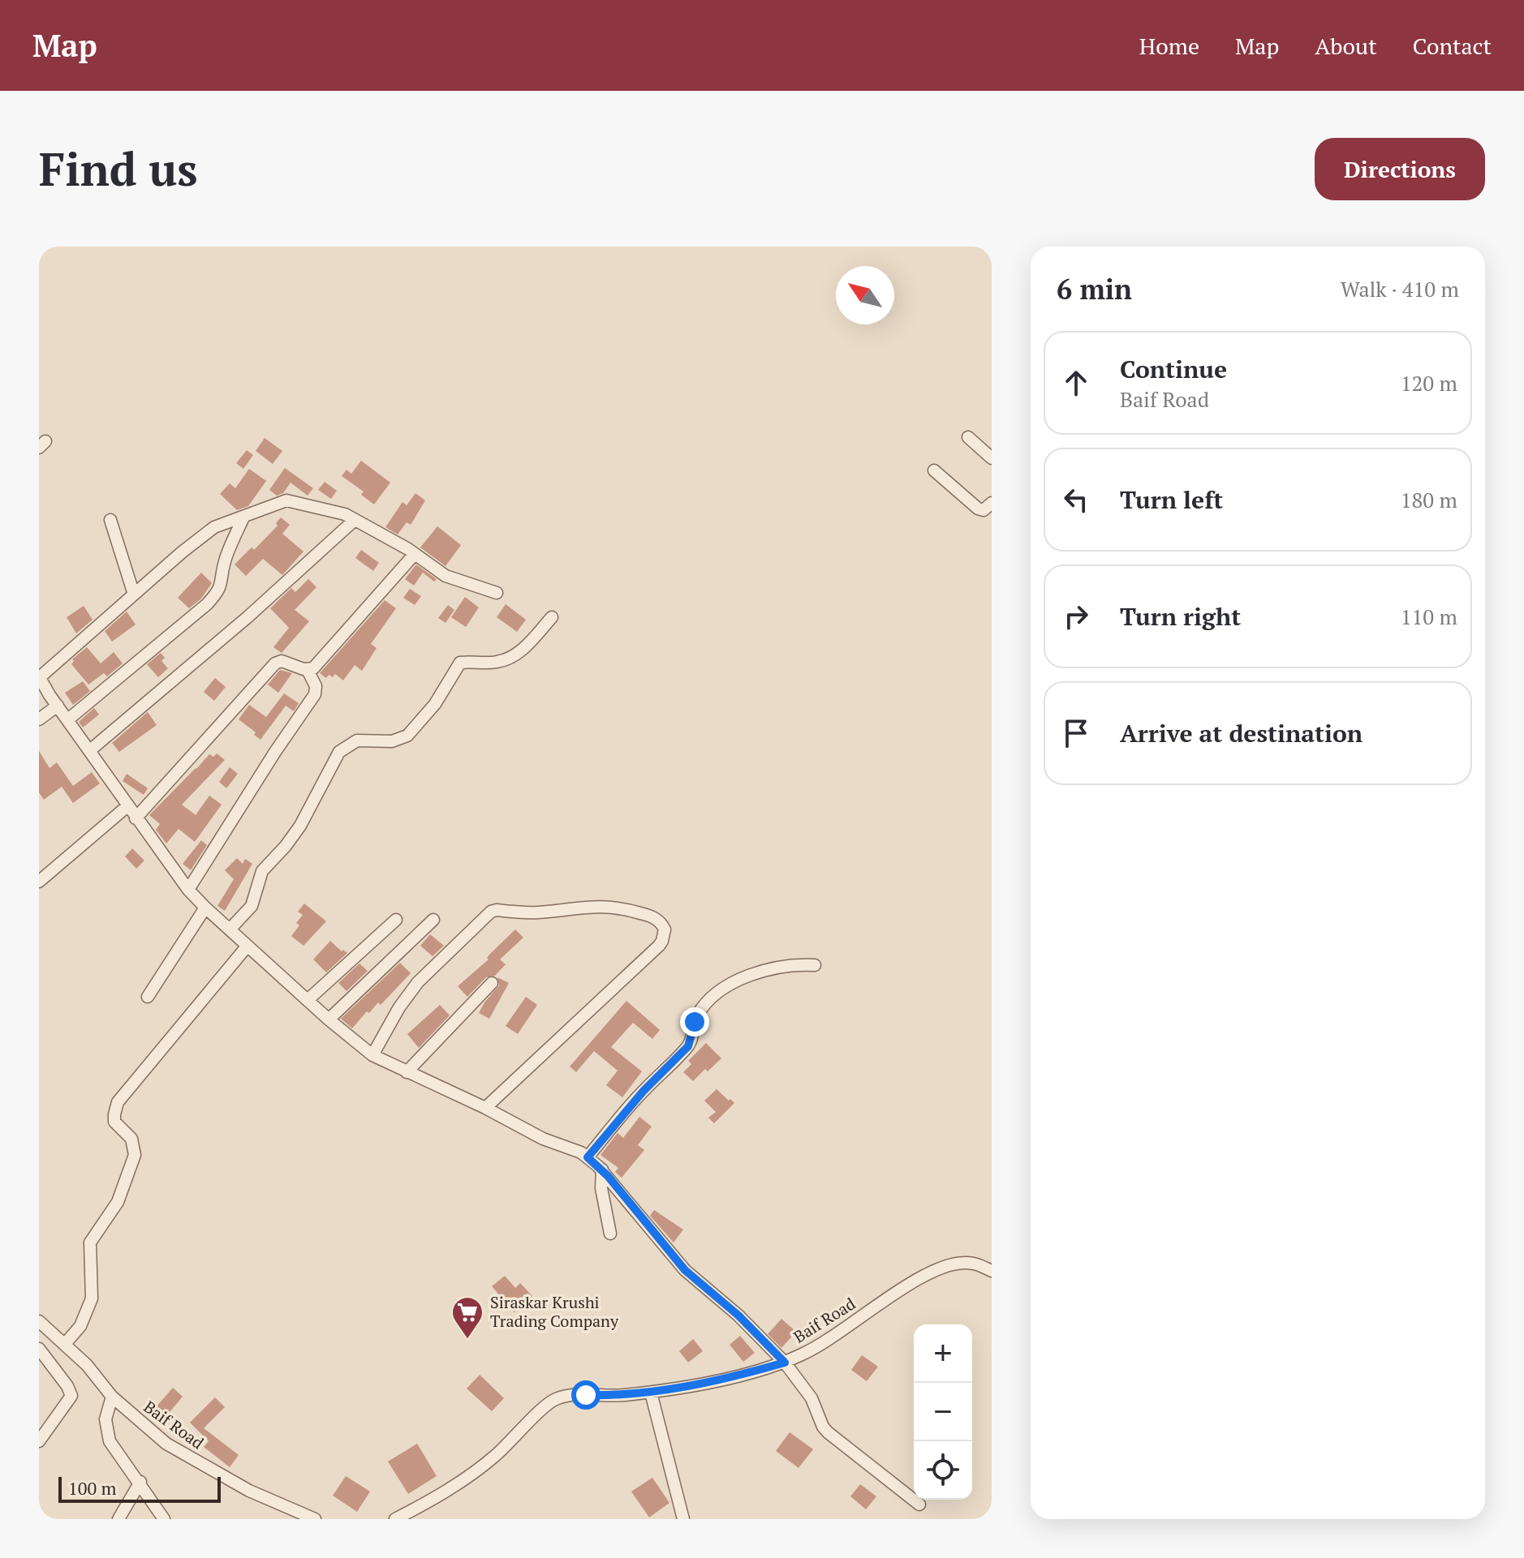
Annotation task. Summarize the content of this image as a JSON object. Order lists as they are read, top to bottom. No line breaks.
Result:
{"streets":{"street":["Baif Road"]},"places":{"supermarket":["Siraskar Krushi Trading Company"]},"scale_bar":"100 m","north":"top left","page":{"header":"Map","nav":["Home","Map","About","Contact"],"buttons":"Directions","title":"Find us","heading":["6 min","Walk · 410 m"],"list":[["Continue","Baif Road","120 m"],["Turn left","180 m"],["Turn right","110 m"],"Arrive at destination"],"map_buttons":["+","−"],"scale":"100 m"}}
